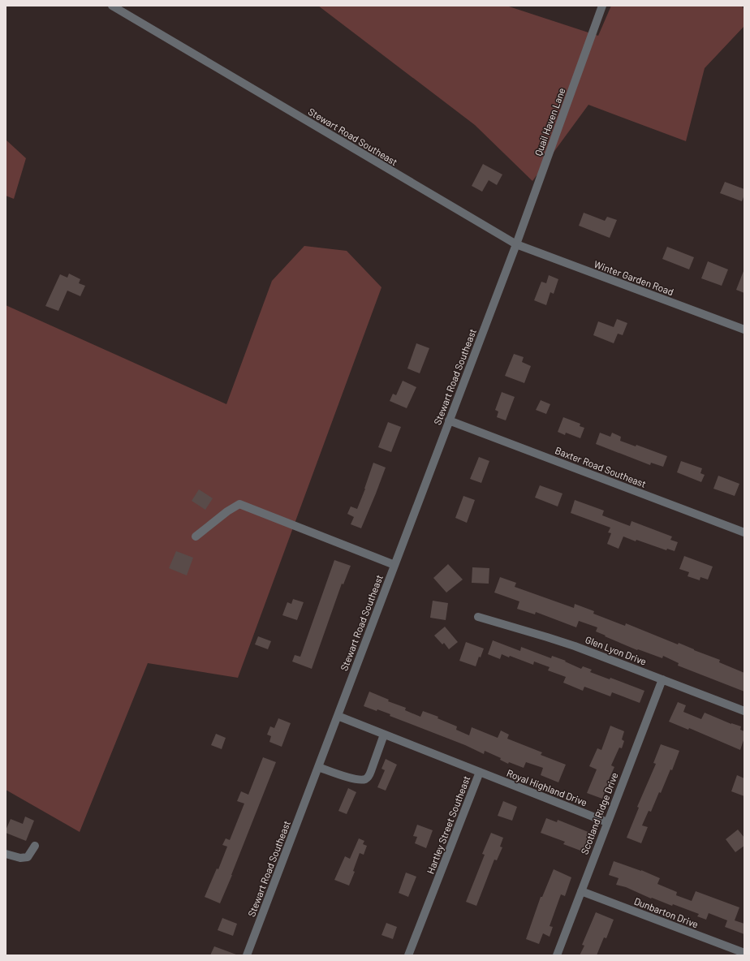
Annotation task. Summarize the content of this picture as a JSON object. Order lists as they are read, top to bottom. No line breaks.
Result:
{"streets":{"street":["Quail Haven Lane","Stewart Road Southeast","Winter Garden Road","Baxter Road Southeast","Glen Lyon Drive","Royal Highland Drive","Scotland Ridge Drive","Hartley Street Southeast","Dunbarton Drive"]},"crossings":[["Quail Haven Lane","Stewart Road Southeast"],["Quail Haven Lane","Winter Garden Road"],["Stewart Road Southeast","Winter Garden Road"],["Stewart Road Southeast","Baxter Road Southeast"],["Stewart Road Southeast","Hartley Street Southeast"],["Glen Lyon Drive","Scotland Ridge Drive"],["Royal Highland Drive","Scotland Ridge Drive"],["Royal Highland Drive","Hartley Street Southeast"],["Scotland Ridge Drive","Dunbarton Drive"]]}
